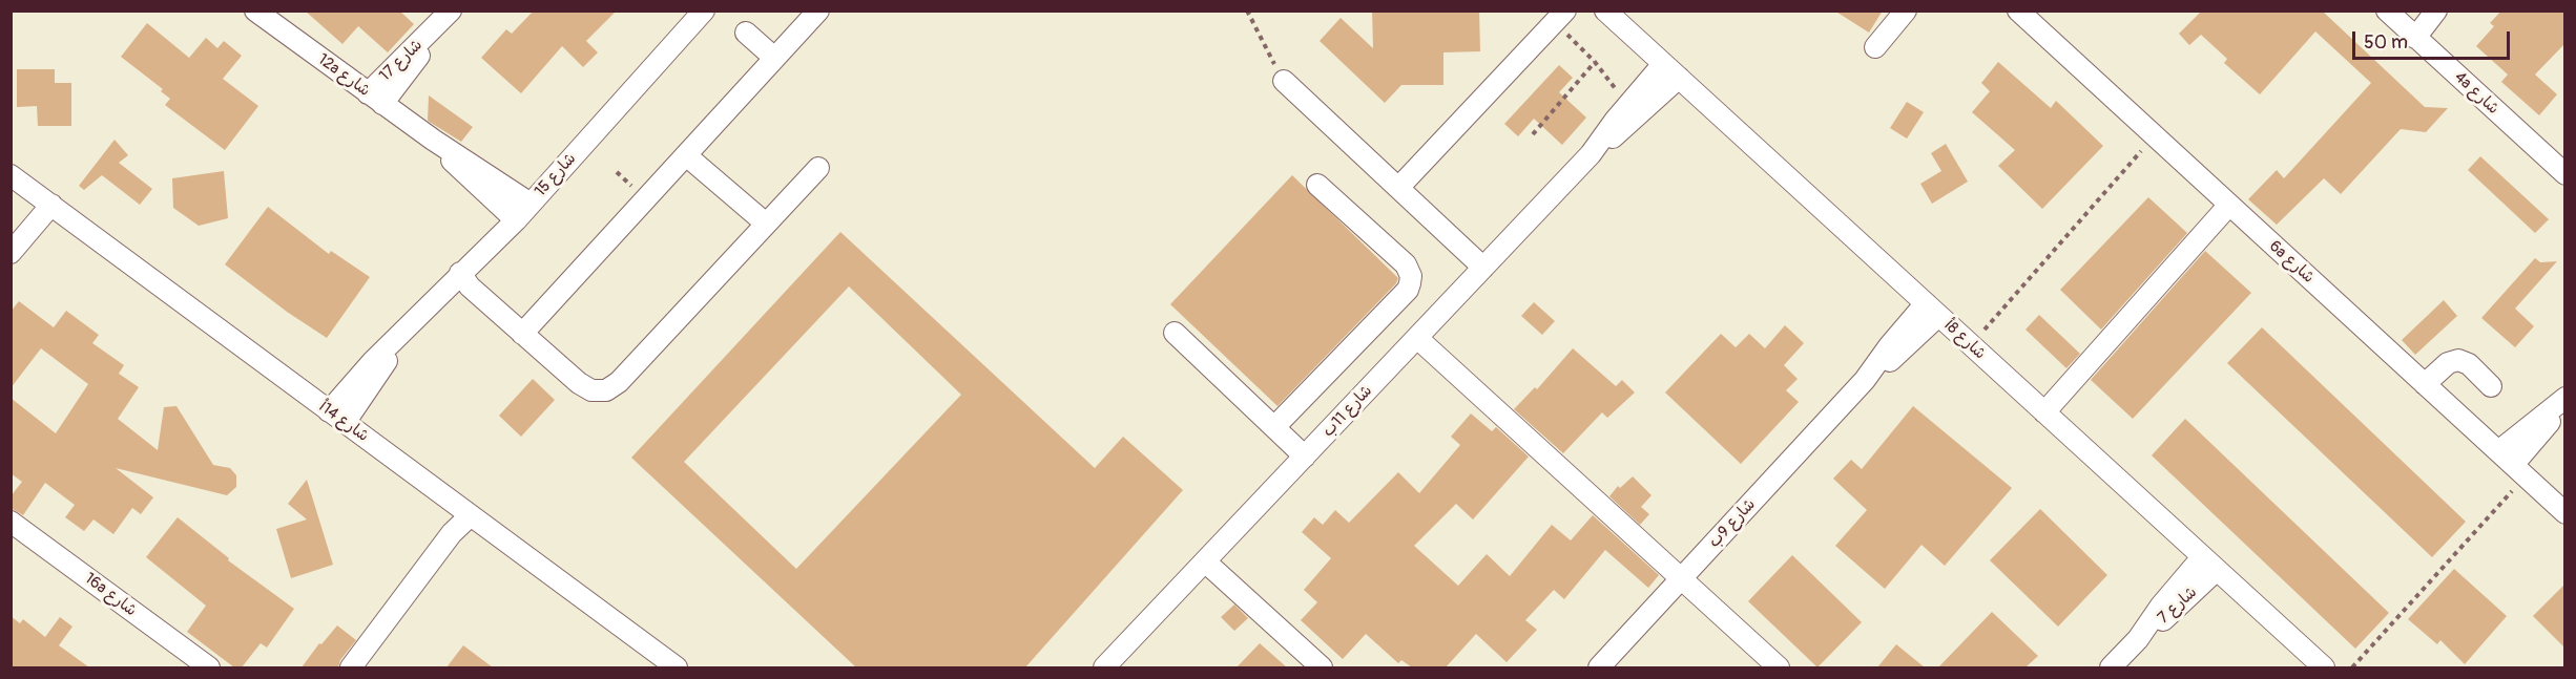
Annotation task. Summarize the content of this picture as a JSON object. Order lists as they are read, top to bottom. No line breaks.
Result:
{"streets":{"street":["شارع 17","12a شارع","4a شارع","شارع 15","6a شارع","شارع 8أ","شارع 11ب","شارع 14أ","شارع 9ب","16a شارع","شارع 7"]},"crossings":[["شارع 17","12a شارع"],["12a شارع","شارع 15"],["شارع 15","شارع 14أ"],["شارع 8أ","شارع 11ب"],["شارع 8أ","شارع 9ب"],["شارع 8أ","شارع 7"]],"scale_bar":"50 m"}
